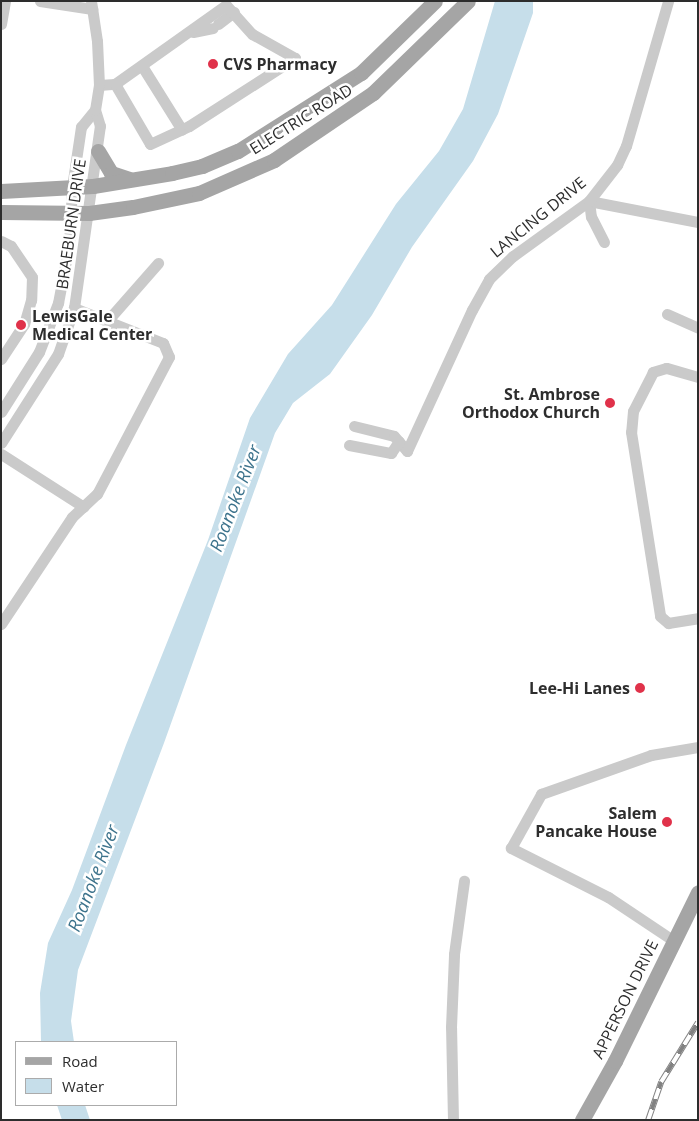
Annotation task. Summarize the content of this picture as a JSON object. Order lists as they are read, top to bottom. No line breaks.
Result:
{"streets":{"main road":["ELECTRIC ROAD","APPERSON DRIVE"],"street":["LANCING DRIVE","BRAEBURN DRIVE"]},"crossings":[["ELECTRIC ROAD","BRAEBURN DRIVE"]],"water":["Roanoke River"],"places":["CVS Pharmacy","LewisGale Medical Center","St. Ambrose Orthodox Church","Lee-Hi Lanes","Salem Pancake House"],"legend":["Road","Water"]}
